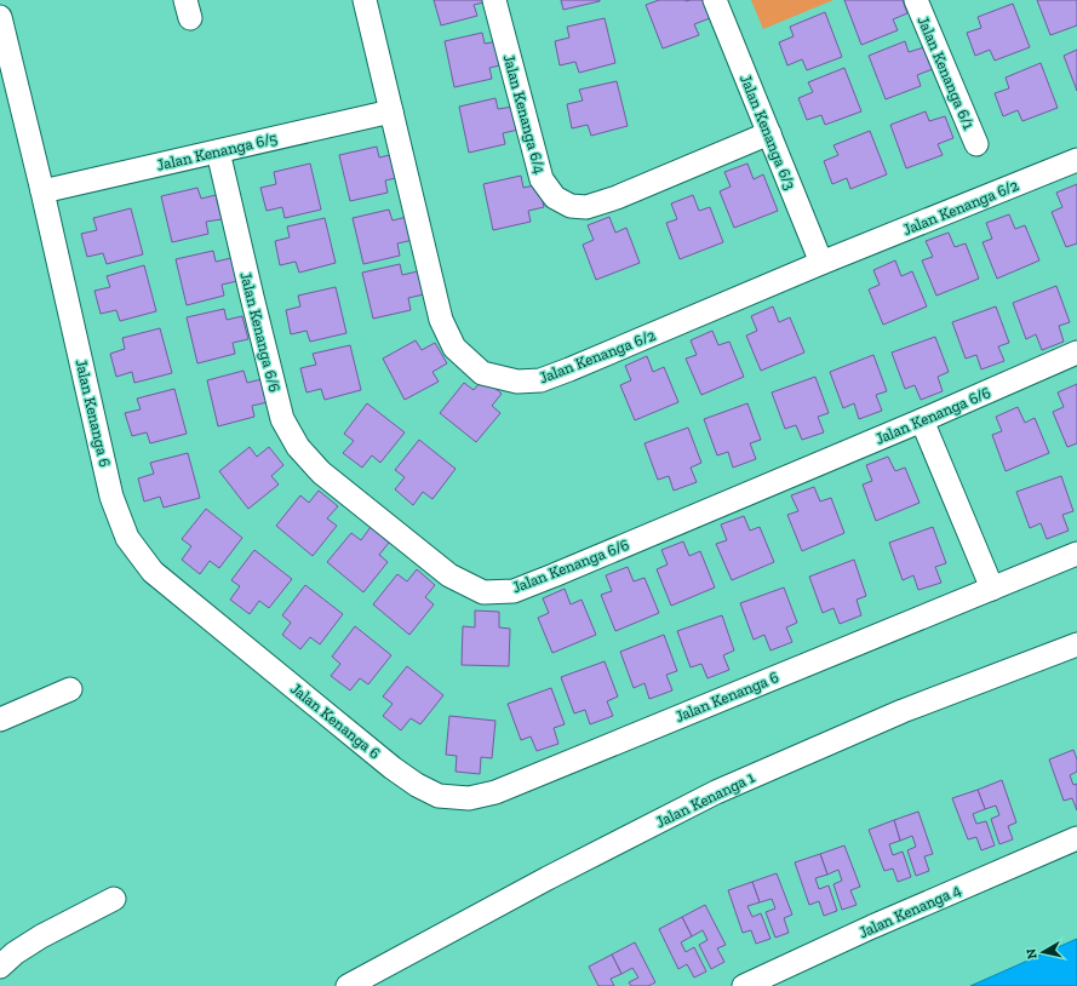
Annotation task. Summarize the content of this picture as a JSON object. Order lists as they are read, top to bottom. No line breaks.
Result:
{"streets":{"street":["Jalan Kenanga 6/1","Jalan Kenanga 6/4","Jalan Kenanga 6/3","Jalan Kenanga 6/5","Jalan Kenanga 6/2","Jalan Kenanga 6/6","Jalan Kenanga 6","Jalan Kenanga 1","Jalan Kenanga 4"]},"crossings":[["Jalan Kenanga 6/4","Jalan Kenanga 6/3"],["Jalan Kenanga 6/3","Jalan Kenanga 6/2"],["Jalan Kenanga 6/5","Jalan Kenanga 6/2"],["Jalan Kenanga 6/5","Jalan Kenanga 6/6"],["Jalan Kenanga 6/5","Jalan Kenanga 6"]],"north":"left"}
